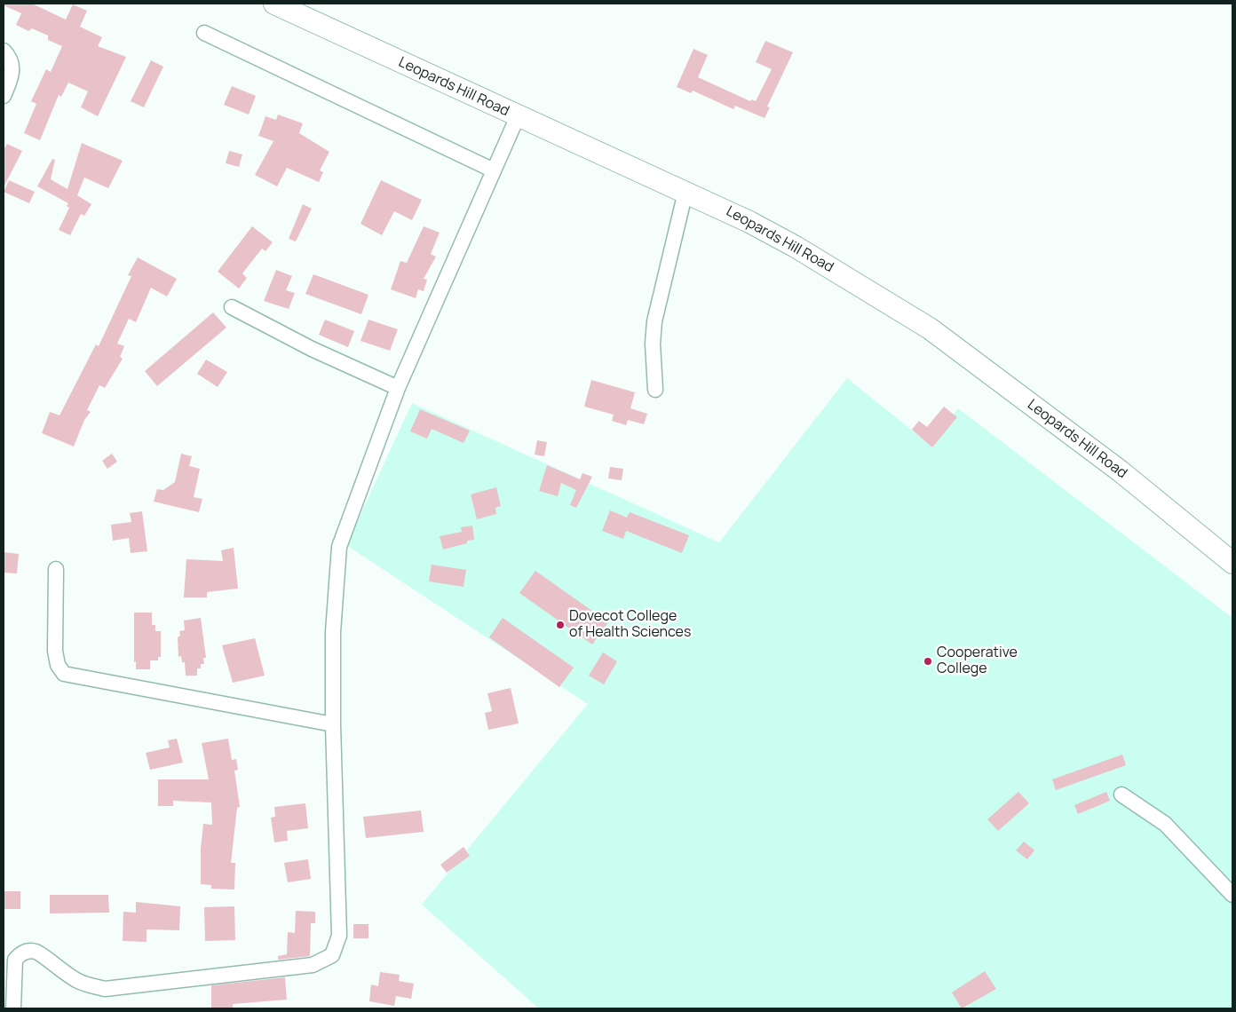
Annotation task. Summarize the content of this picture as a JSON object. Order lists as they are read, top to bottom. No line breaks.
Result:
{"streets":{"main road":["Leopards Hill Road"]},"places":["Dovecot College of Health Sciences","Cooperative College"]}
